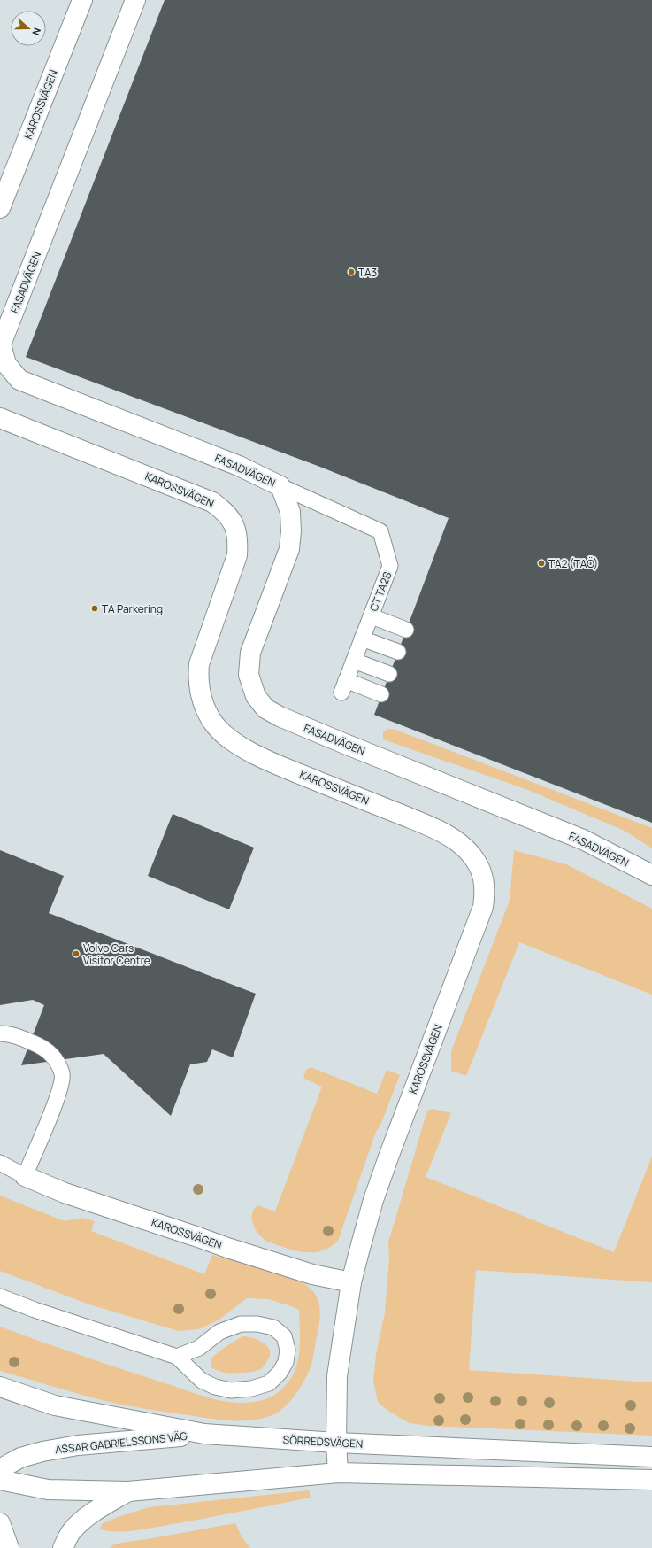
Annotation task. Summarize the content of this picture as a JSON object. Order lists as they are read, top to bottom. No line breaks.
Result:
{"streets":{"street":["KAROSSVÄGEN","FASADVÄGEN","SÖRREDSVÄGEN","ASSAR GABRIELSSONS VÄG"],"lane":["CT TA2S"]},"crossings":[["KAROSSVÄGEN","SÖRREDSVÄGEN"],["FASADVÄGEN","CT TA2S"],["SÖRREDSVÄGEN","ASSAR GABRIELSSONS VÄG"]],"places":["TA3","TA2 (TAÖ)","TA Parkering","Volvo Cars Visitor Centre"],"north":"right"}
